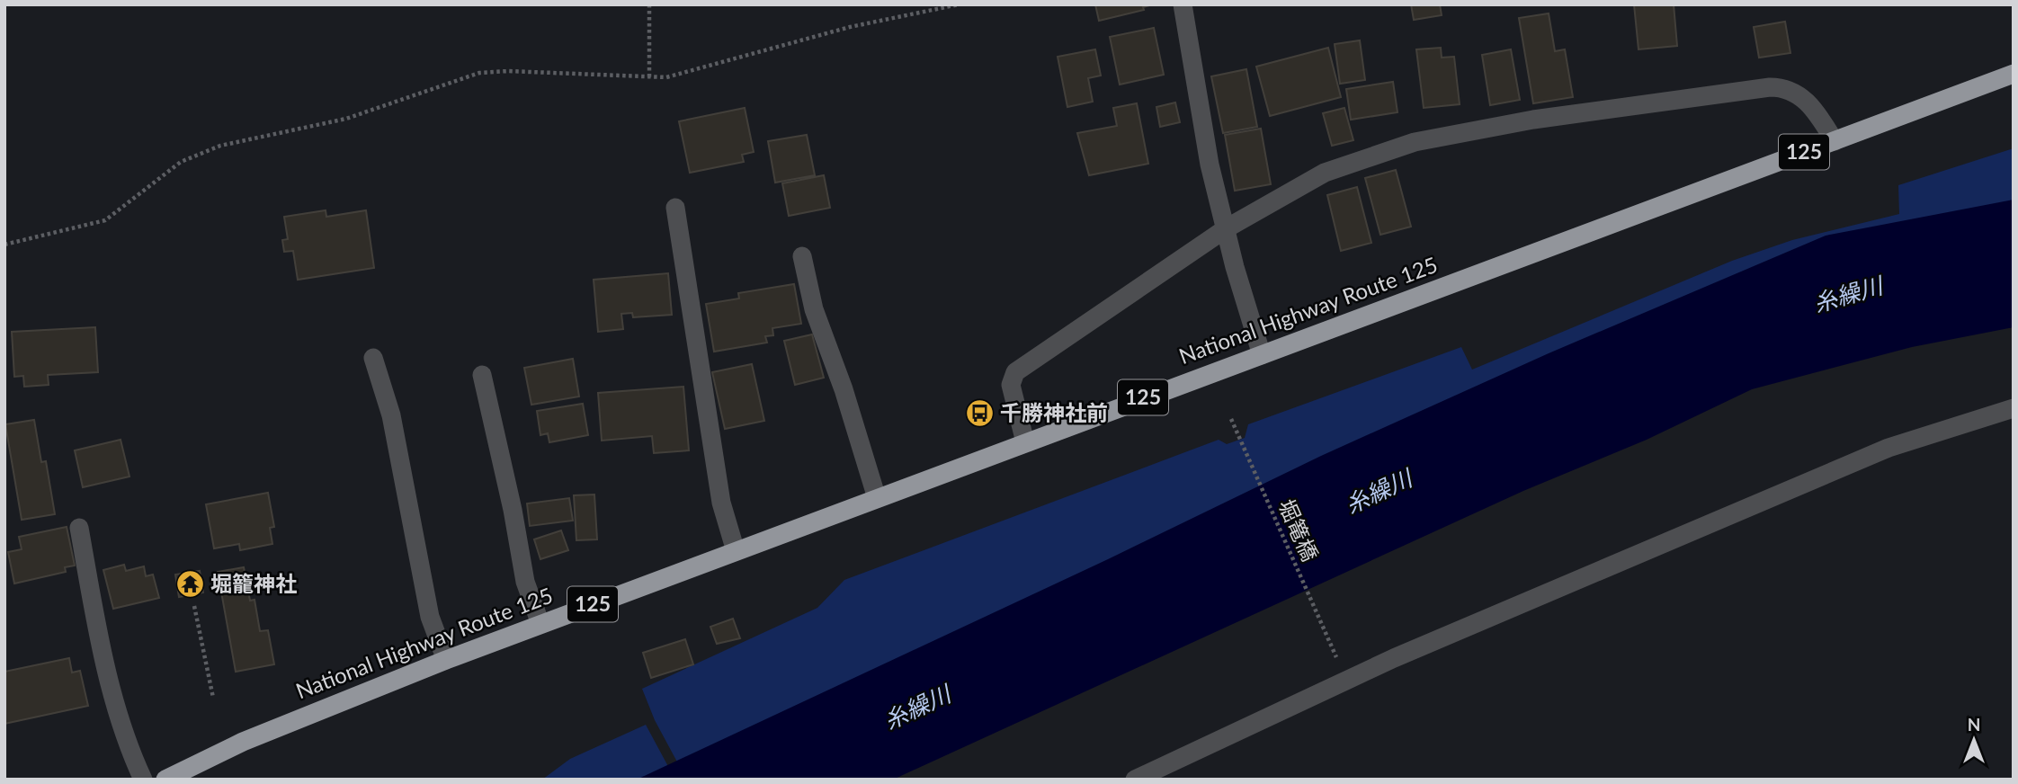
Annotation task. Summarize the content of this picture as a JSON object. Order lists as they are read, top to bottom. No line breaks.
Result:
{"streets":{"highway":["125","National Highway Route 125"],"path":["堀篭橋"]},"water":["糸繰川"],"places":{"bus stop":["千勝神社前"],"temple":["堀籠神社"]},"north":"top"}
